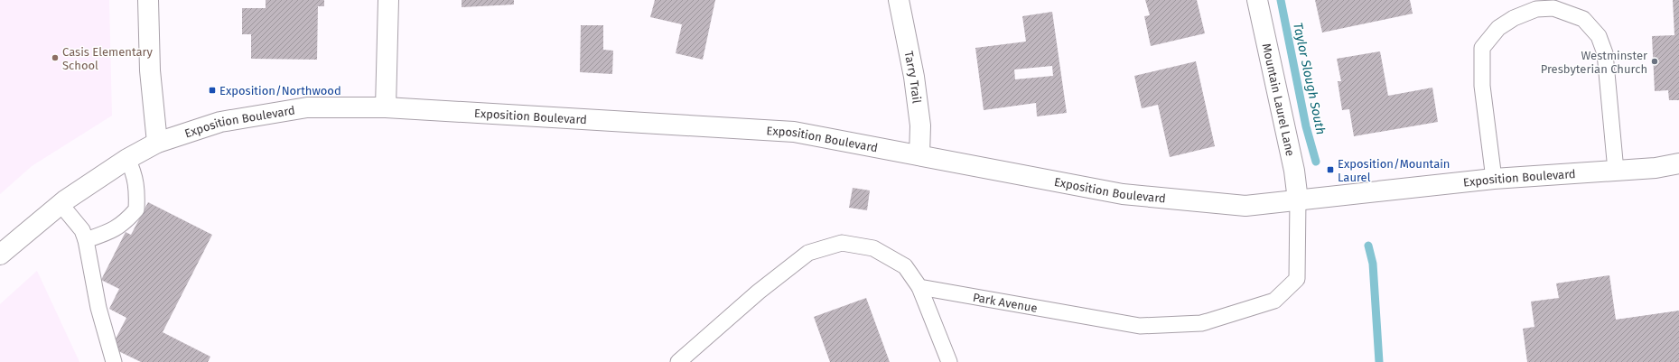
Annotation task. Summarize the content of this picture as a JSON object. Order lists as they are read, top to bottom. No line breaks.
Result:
{"streets":{"street":["Tarry Trail","Mountain Laurel Lane","Exposition Boulevard"],"lane":["Park Avenue"]},"crossings":[["Tarry Trail","Exposition Boulevard"],["Mountain Laurel Lane","Exposition Boulevard"],["Mountain Laurel Lane","Park Avenue"],["Exposition Boulevard","Park Avenue"]],"water":["Taylor Slough South"],"places":{"other":["Casis Elementary School","Westminster Presbyterian Church"],"transit":["Exposition/Northwood","Exposition/Mountain Laurel"]}}
